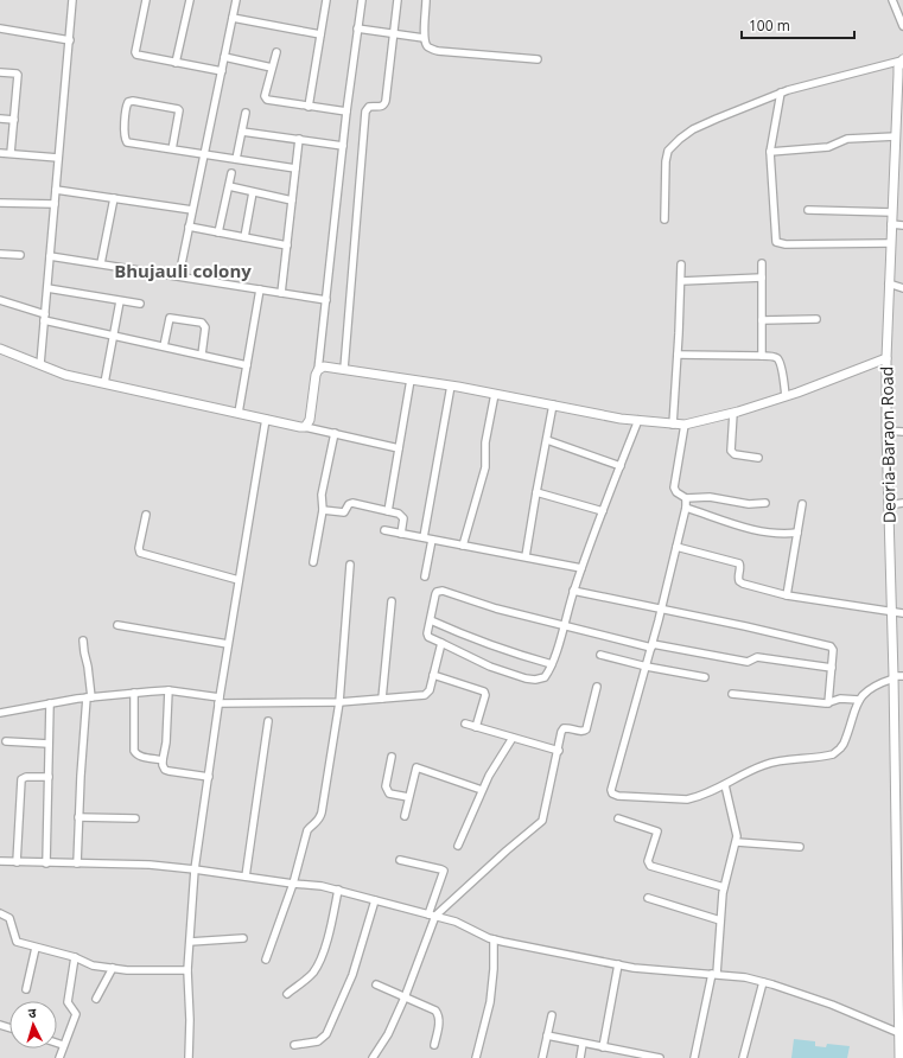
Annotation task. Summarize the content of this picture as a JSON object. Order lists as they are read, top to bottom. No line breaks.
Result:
{"streets":{"street":["Deoria-Baraon Road"]},"districts":["Bhujauli colony"],"scale_bar":"100 m","north":"top"}
